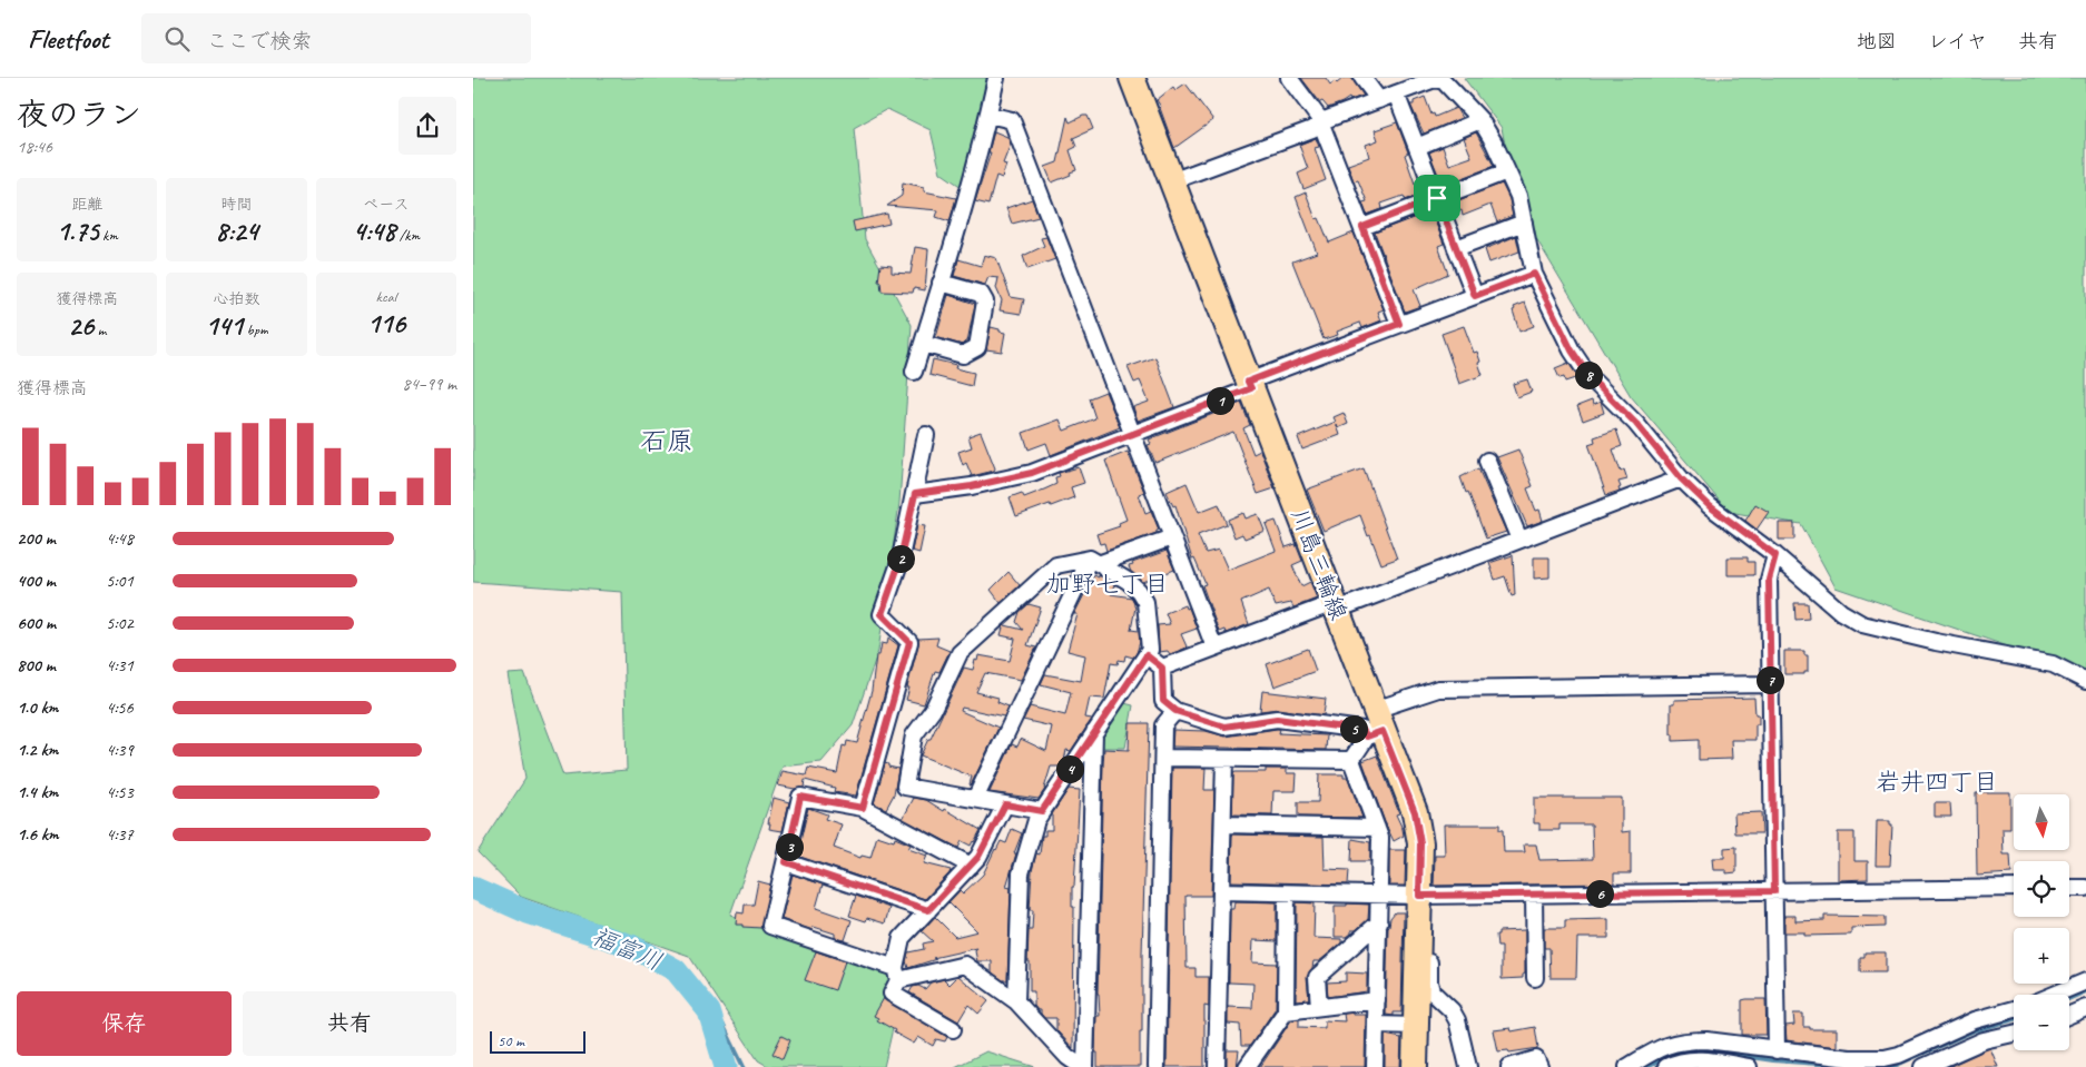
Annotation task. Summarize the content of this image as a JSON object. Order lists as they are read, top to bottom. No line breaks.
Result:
{"streets":{"main road":["川島三輪線"]},"districts":["石原","加野七丁目","岩井四丁目"],"water":["福富川"],"scale_bar":"50 m","north":"bottom","page":{"header":"Fleetfoot","search":"ここで検索","nav":["地図","レイヤ","共有"],"heading":["夜のラン","18:46"],"stats":[["距離","1.75 km"],["時間","8:24"],["ペース","4:48 /km"],["獲得標高","26 m"],["心拍数","141 bpm"],["kcal","116"]],"chart":["獲得標高","84–99 m"],"pins":["8","1","2","7","5","4","3","6"],"list":[{"name":"200 m","note":"4:48"},{"name":"400 m","note":"5:01"},{"name":"600 m","note":"5:02"},{"name":"800 m","note":"4:31"},{"name":"1.0 km","note":"4:56"},{"name":"1.2 km","note":"4:39"},{"name":"1.4 km","note":"4:53"},{"name":"1.6 km","note":"4:37"}],"map_buttons":["+","−"],"buttons":["保存","共有"],"scale":"50 m"}}
